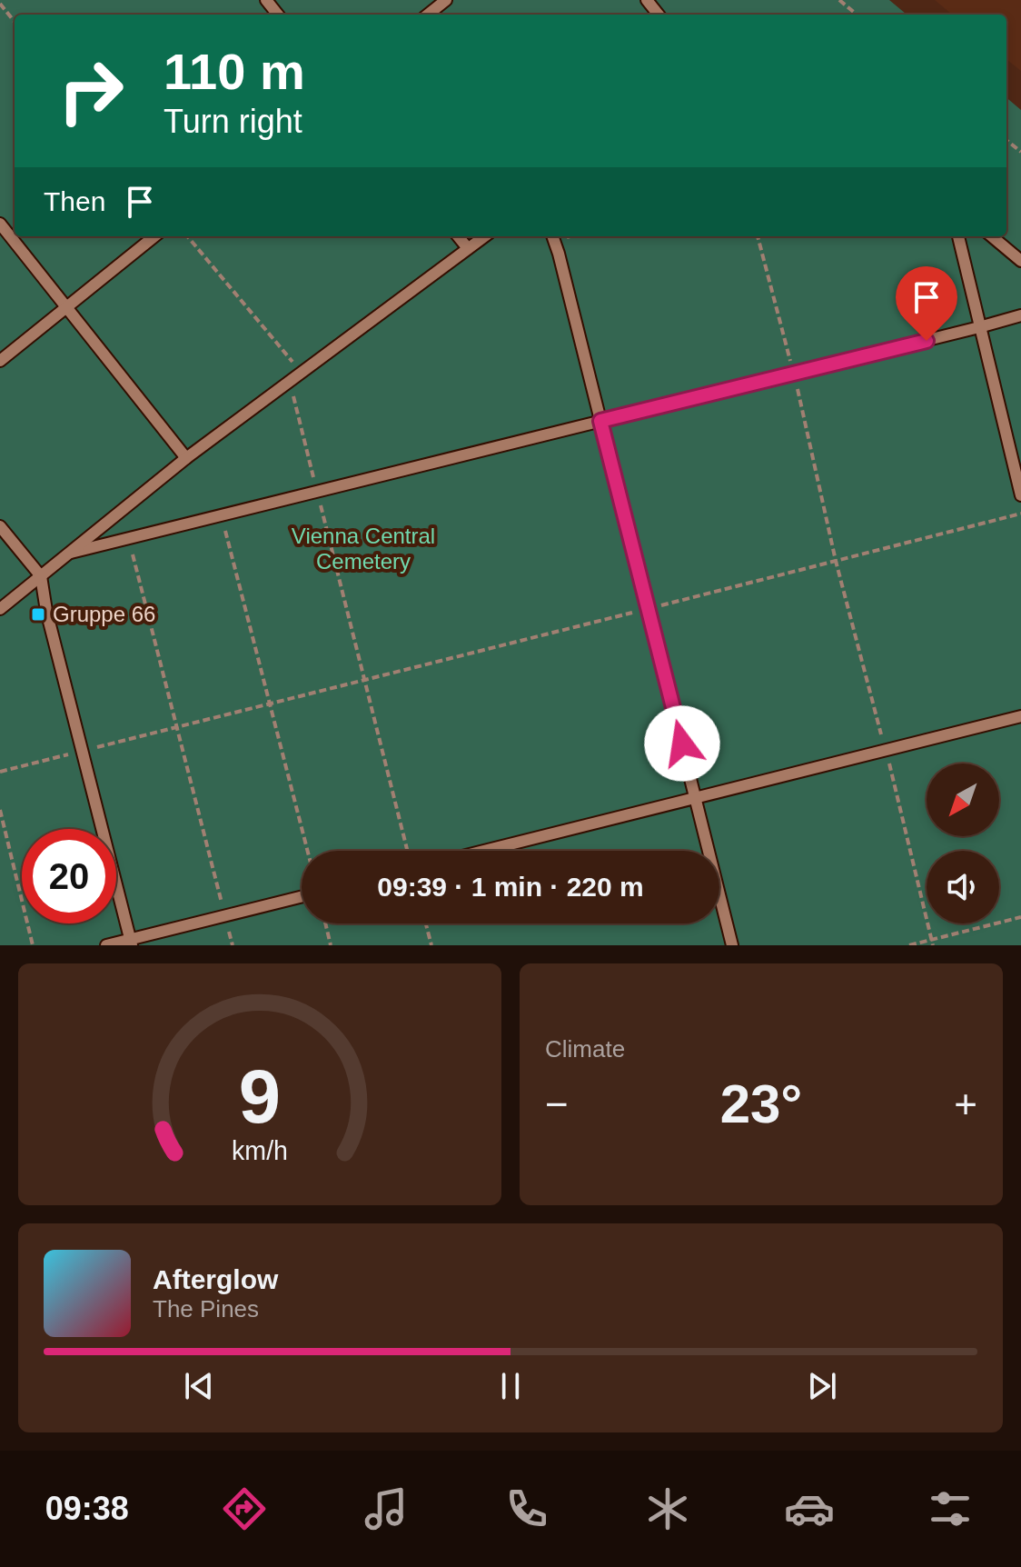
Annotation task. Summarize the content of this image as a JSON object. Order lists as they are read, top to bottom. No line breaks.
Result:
{"parks":["Vienna Central Cemetery"],"places":{"transit":["Gruppe 66"]},"north":"bottom left","page":{"turn":["110 m","Turn right"],"then":"Then","limit":"20","trip":"09:39 · 1 min · 220 m","tile":"Climate","heat":["−","23°","+"],"song":["Afterglow","The Pines"],"tabs":"09:38","gauge":["9","km/h"]}}
